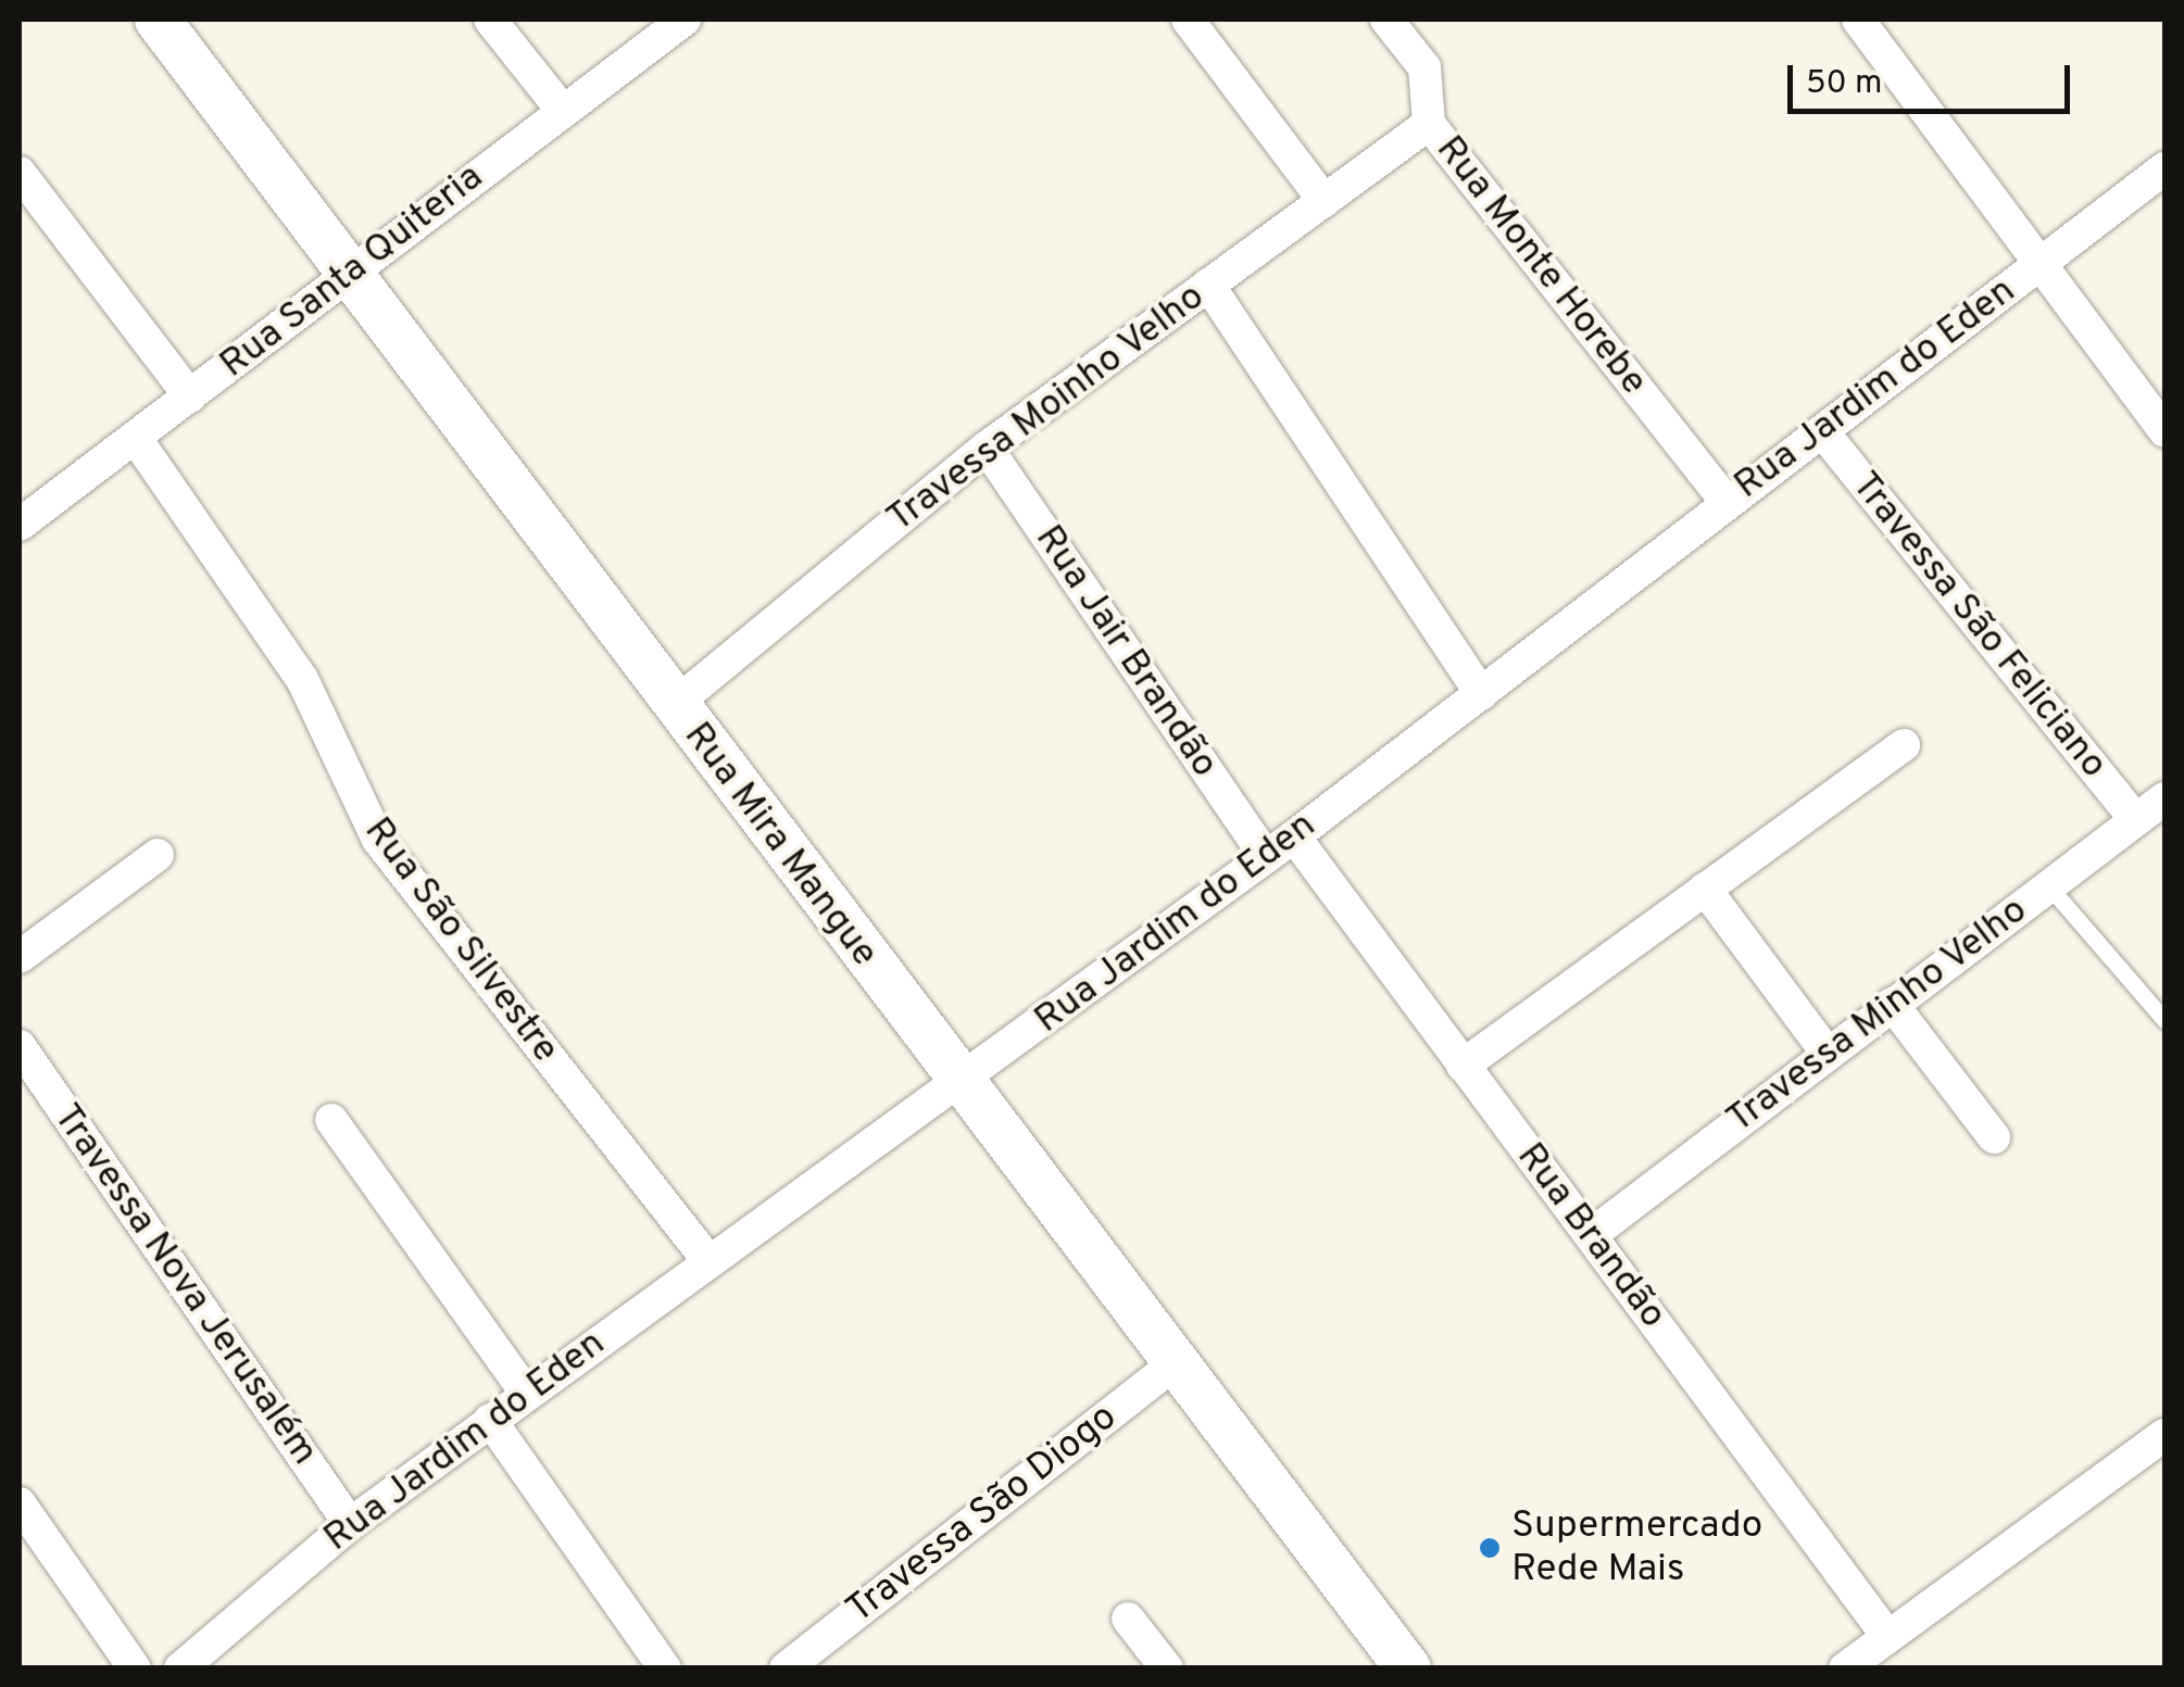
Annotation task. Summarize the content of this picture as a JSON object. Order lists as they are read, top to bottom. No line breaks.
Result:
{"streets":{"main road":["Rua Mira Mangue"],"street":["Rua Monte Horebe","Rua Santa Quiteria","Rua Jardim do Eden","Travessa Moinho Velho","Travessa São Feliciano","Rua Jair Brandão","Rua São Silvestre","Travessa Minho Velho","Rua Brandão","Travessa Nova Jerusalém","Travessa São Diogo"]},"crossings":[["Rua Monte Horebe","Rua Jardim do Eden"],["Rua Monte Horebe","Travessa Moinho Velho"],["Rua Santa Quiteria","Rua Mira Mangue"],["Rua Santa Quiteria","Rua São Silvestre"],["Rua Jardim do Eden","Travessa São Feliciano"],["Rua Jardim do Eden","Rua Jair Brandão"],["Rua Jardim do Eden","Rua Mira Mangue"],["Rua Jardim do Eden","Rua São Silvestre"],["Rua Jardim do Eden","Rua Brandão"],["Rua Jardim do Eden","Travessa Nova Jerusalém"],["Travessa Moinho Velho","Rua Jair Brandão"],["Travessa Moinho Velho","Rua Mira Mangue"],["Travessa São Feliciano","Travessa Minho Velho"],["Rua Mira Mangue","Travessa São Diogo"],["Travessa Minho Velho","Rua Brandão"]],"places":["Supermercado Rede Mais"],"scale_bar":"50 m"}
